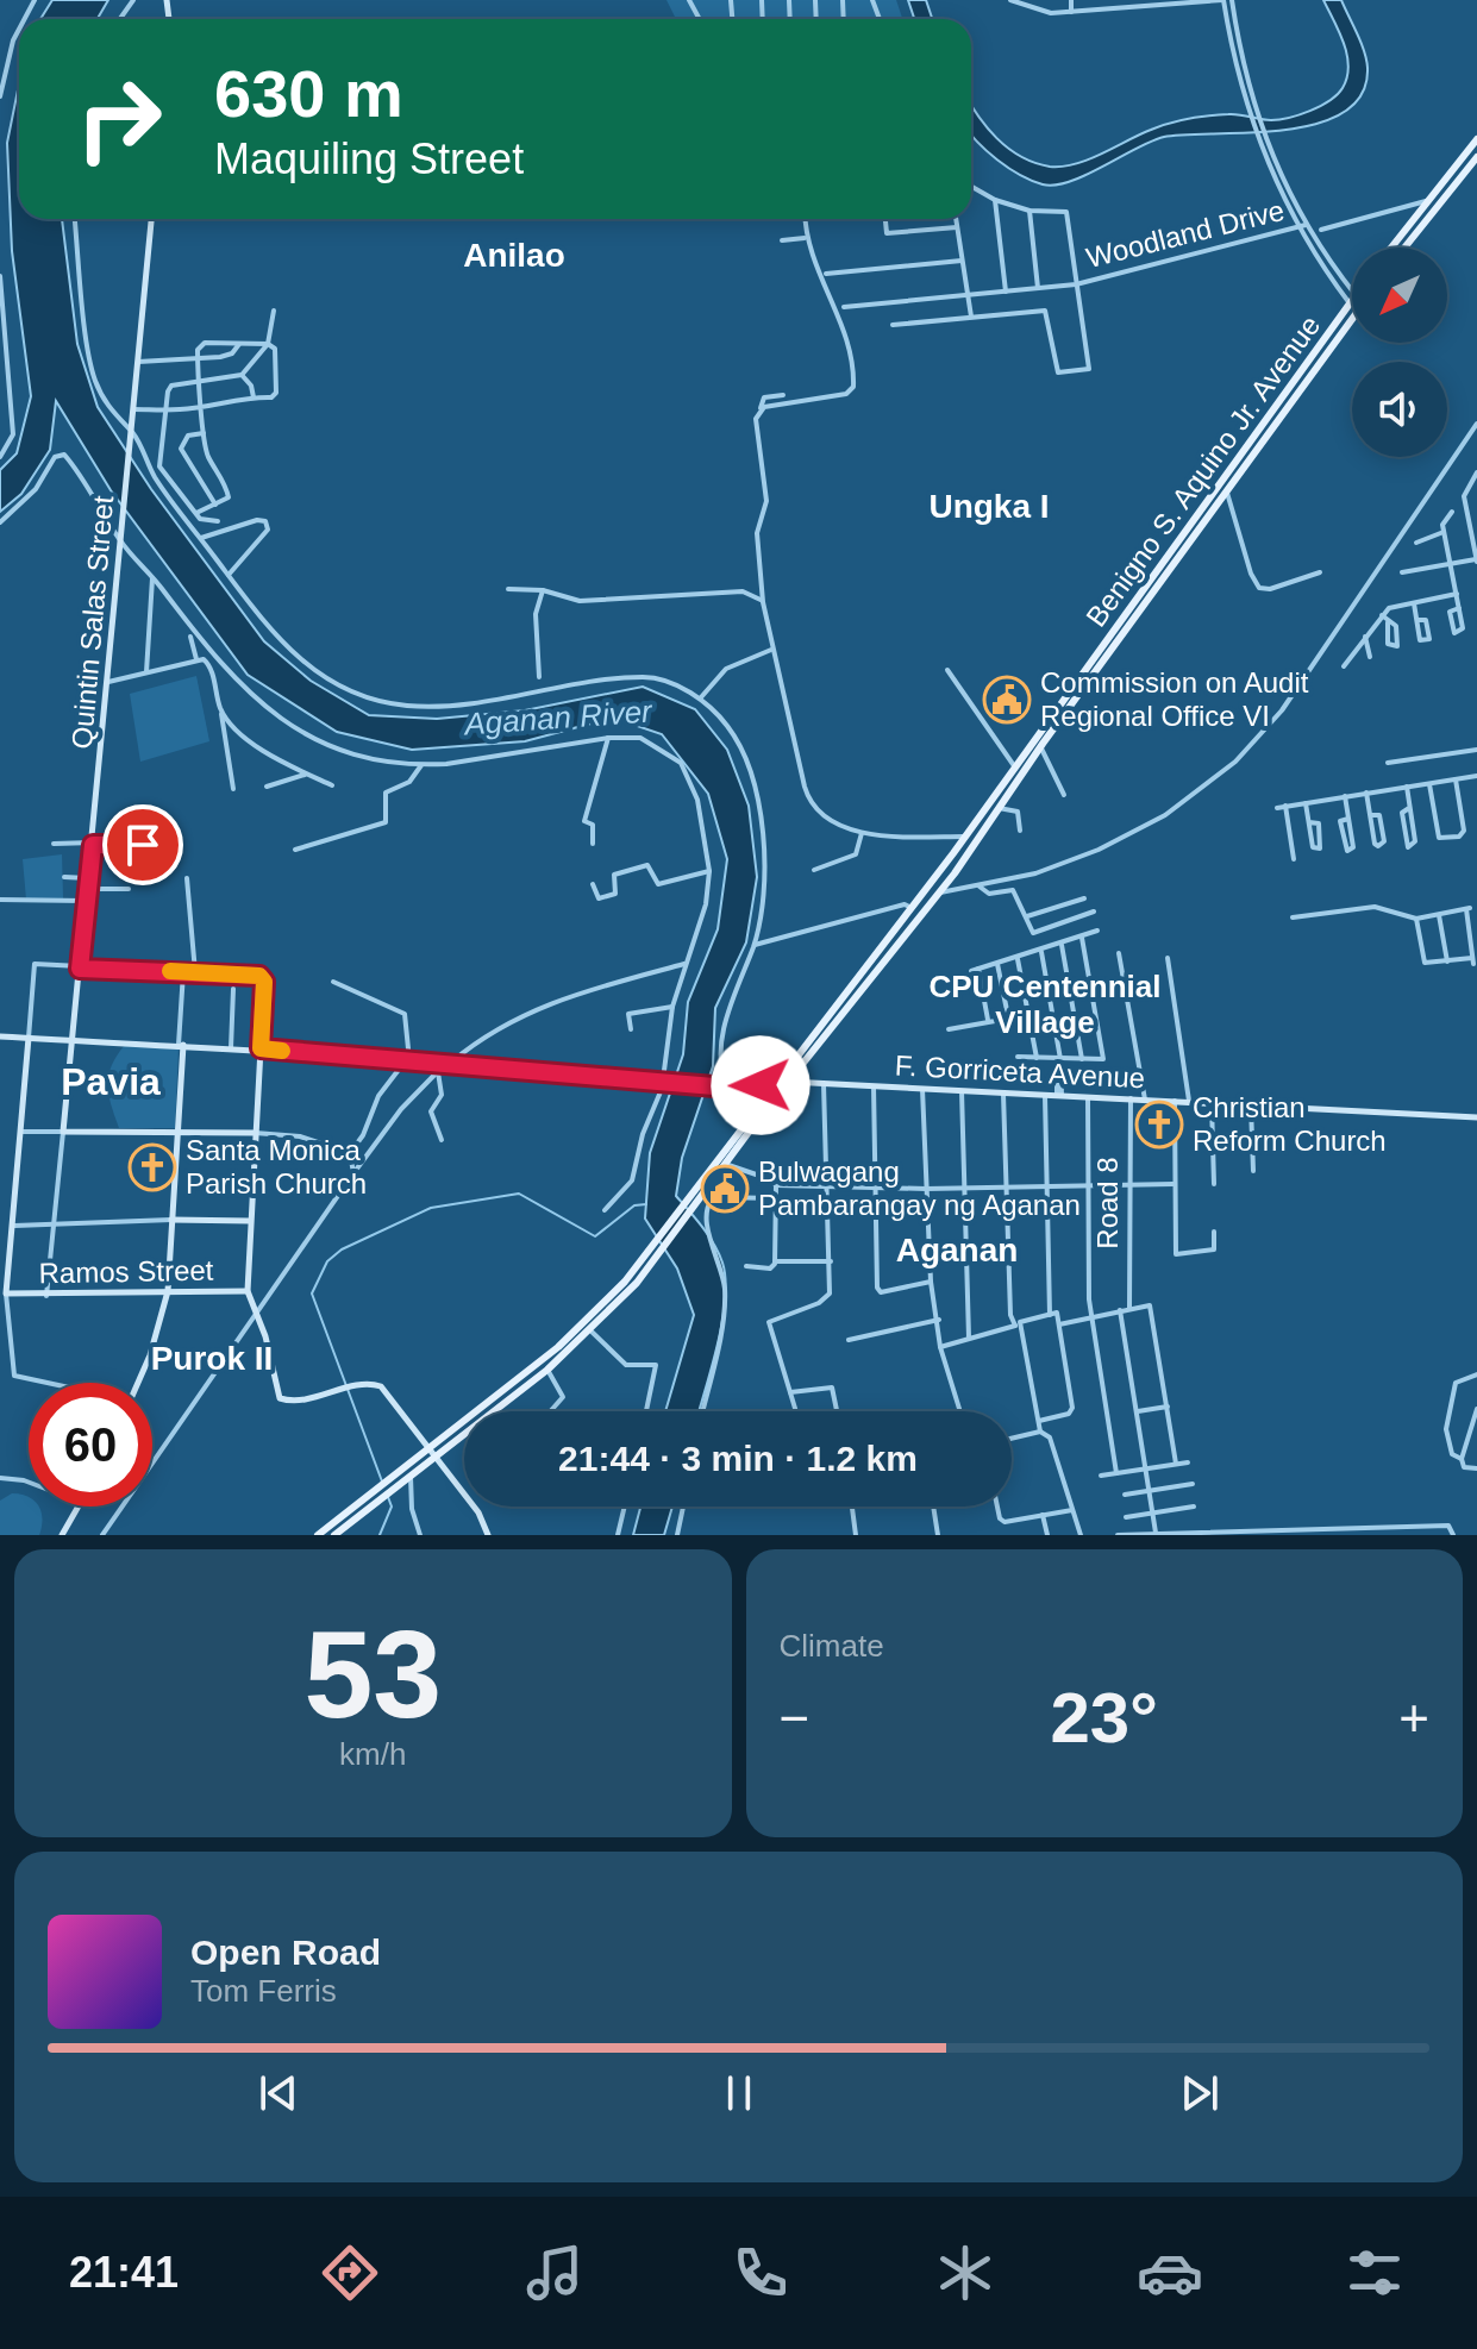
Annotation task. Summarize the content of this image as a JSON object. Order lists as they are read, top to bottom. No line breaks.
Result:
{"streets":{"main road":["Benigno S. Aquino Jr. Avenue","Quintin Salas Street","F. Gorriceta Avenue","Ramos Street"],"street":["Woodland Drive","Road 8"]},"crossings":[["Benigno S. Aquino Jr. Avenue","F. Gorriceta Avenue"],["F. Gorriceta Avenue","Road 8"]],"districts":["Anilao","Ungka I","CPU Centennial Village","Pavia","Aganan","Purok II"],"water":["Aganan River"],"places":{"public building":["Commission on Audit Regional Office VI","Bulwagang Pambarangay ng Aganan"],"church":["Christian Reform Church","Santa Monica Parish Church"]},"north":"bottom left","page":{"turn":["630 m","Maquiling Street"],"limit":"60","trip":"21:44 · 3 min · 1.2 km","tile":[["53","km/h"],"Climate"],"heat":["−","23°","+"],"song":["Open Road","Tom Ferris"],"tabs":"21:41"}}
